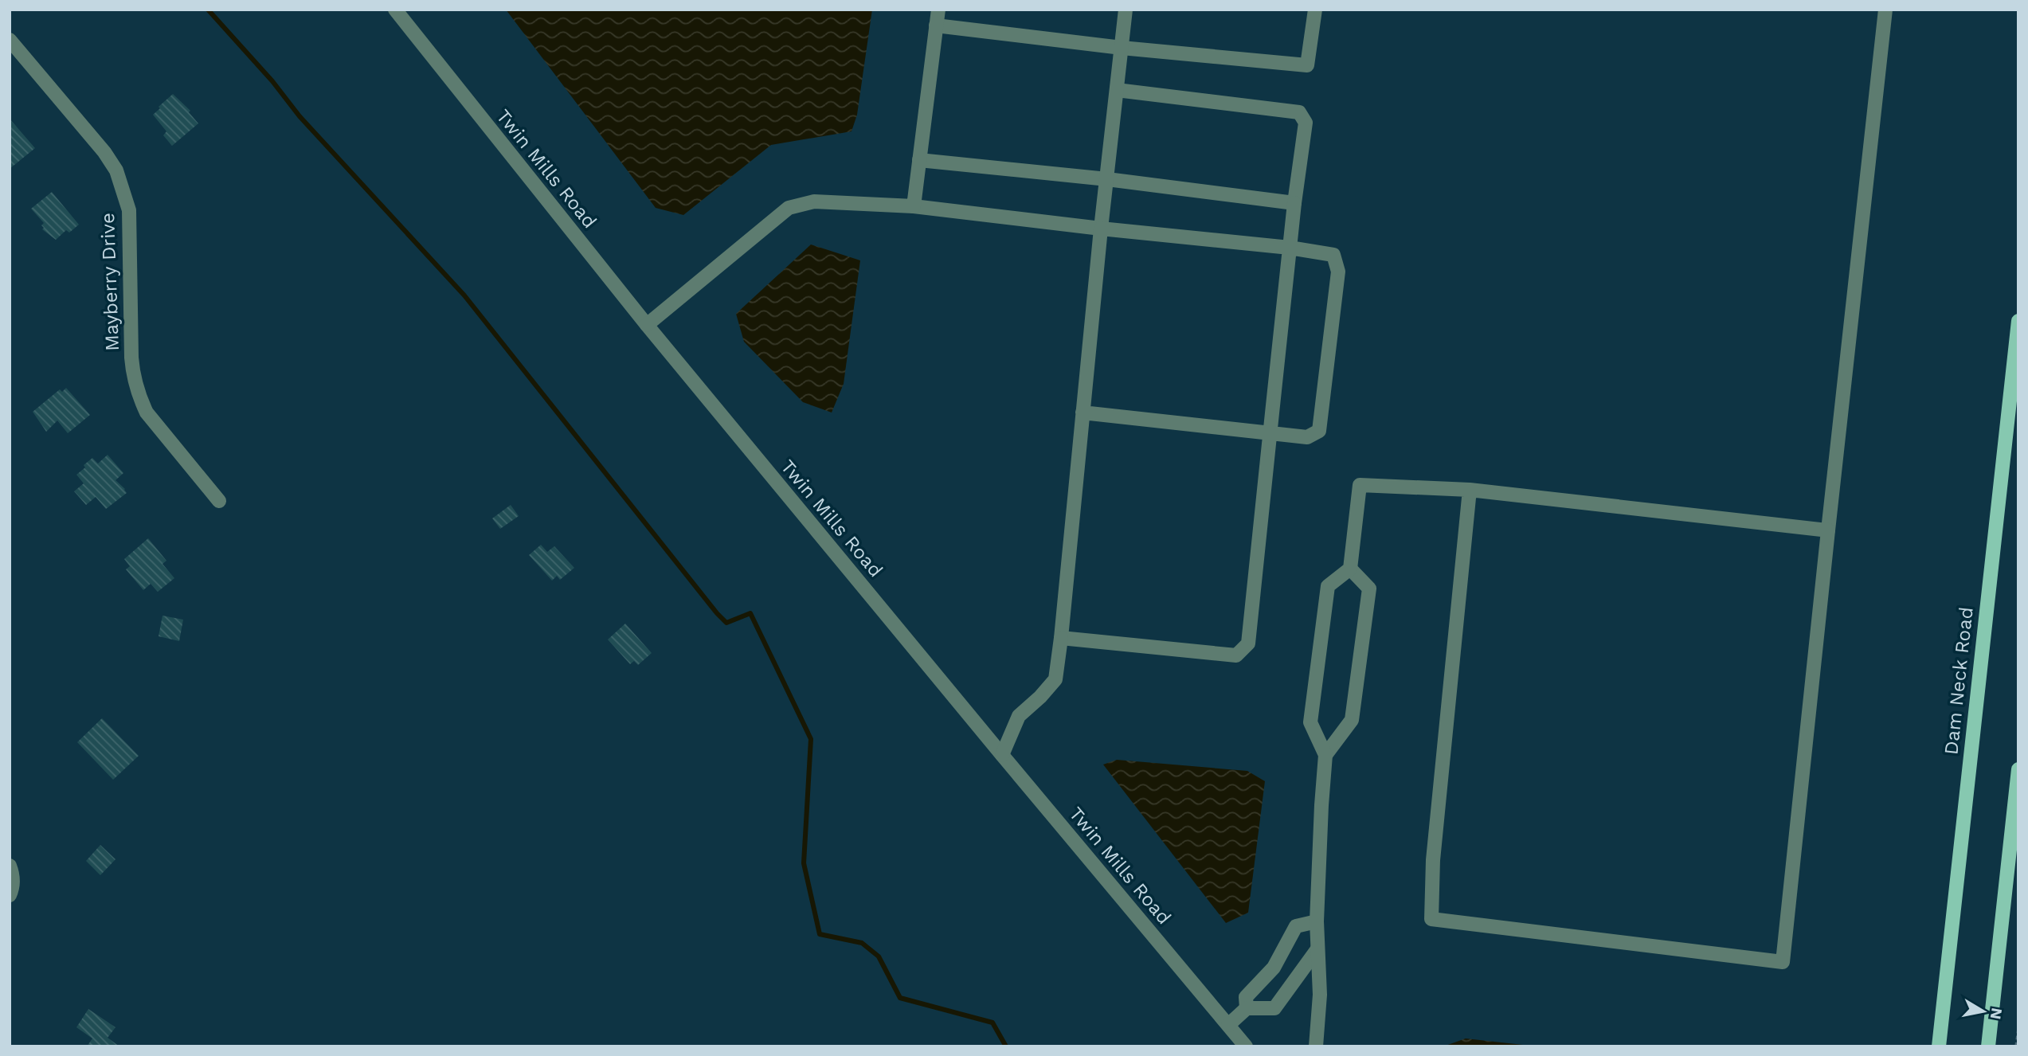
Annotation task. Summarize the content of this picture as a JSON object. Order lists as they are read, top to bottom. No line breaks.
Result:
{"streets":{"main road":["Dam Neck Road"],"street":["Twin Mills Road","Mayberry Drive"]},"north":"right"}
